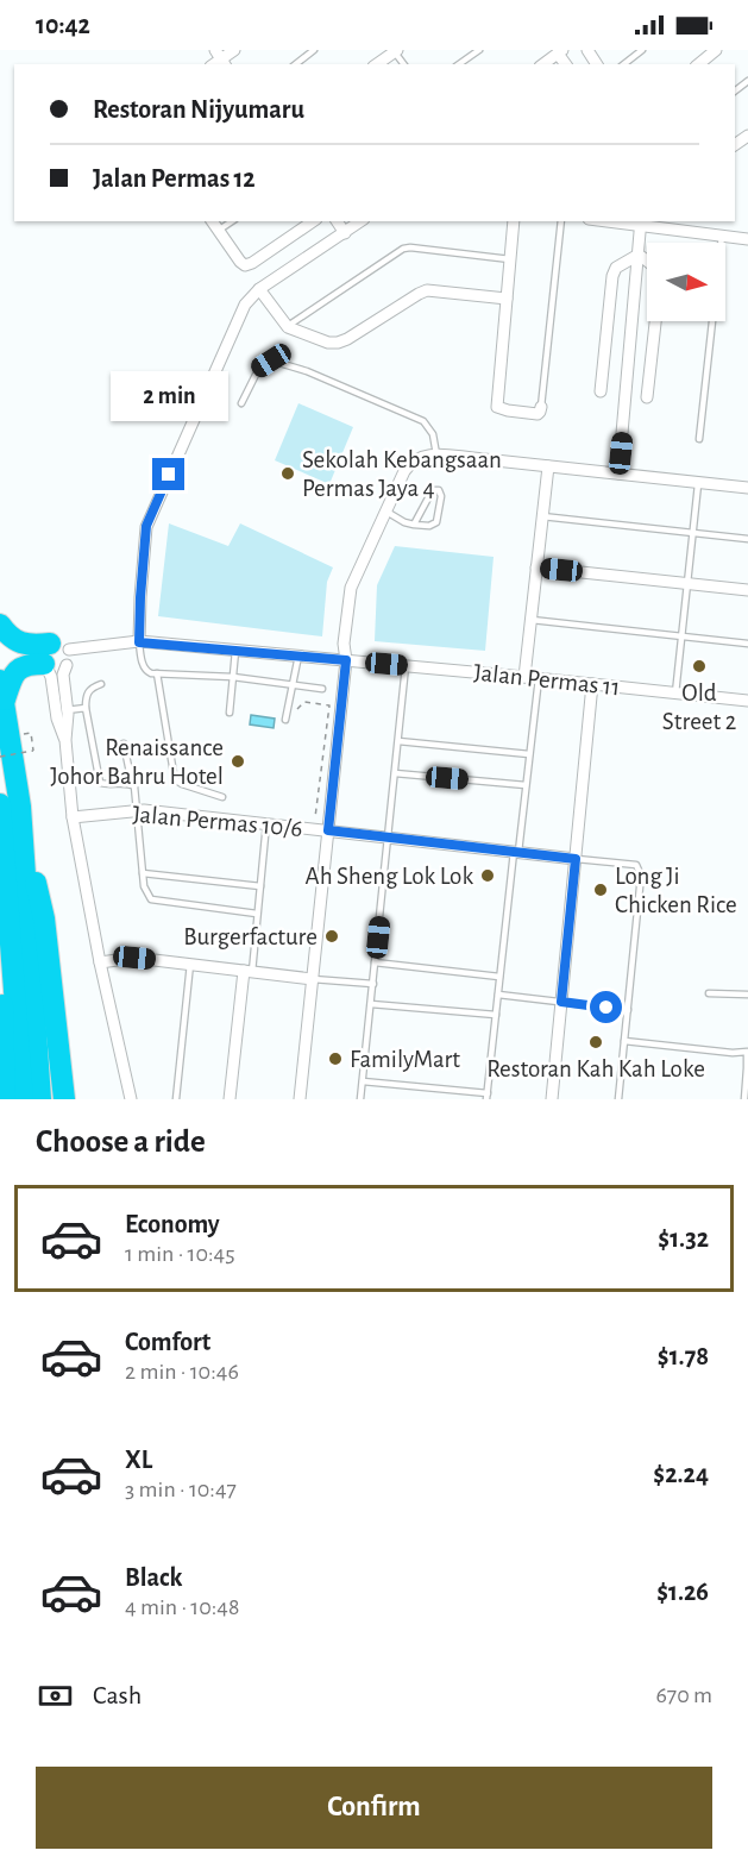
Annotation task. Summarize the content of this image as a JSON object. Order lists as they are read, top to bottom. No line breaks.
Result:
{"streets":{"street":["Jalan Permas 11","Jalan Permas 10/6"]},"places":["Sekolah Kebangsaan Permas Jaya 4","Old Street 2","Renaissance Johor Bahru Hotel","Ah Sheng Lok Lok","Long Ji Chicken Rice","Burgerfacture","Restoran Kah Kah Loke","FamilyMart"],"north":"right","page":{"status":"10:42","banner":["Restoran Nijyumaru","Jalan Permas 12"],"bubble":"2 min","heading":"Choose a ride","list":[{"name":"Economy","note":"1 min · 10:45","value":"$1.32"},{"name":"Comfort","note":"2 min · 10:46","value":"$1.78"},{"name":"XL","note":"3 min · 10:47","value":"$2.24"},{"name":"Black","note":"4 min · 10:48","value":"$1.26"}],"pay":["Cash","670 m"],"buttons":"Confirm"}}
